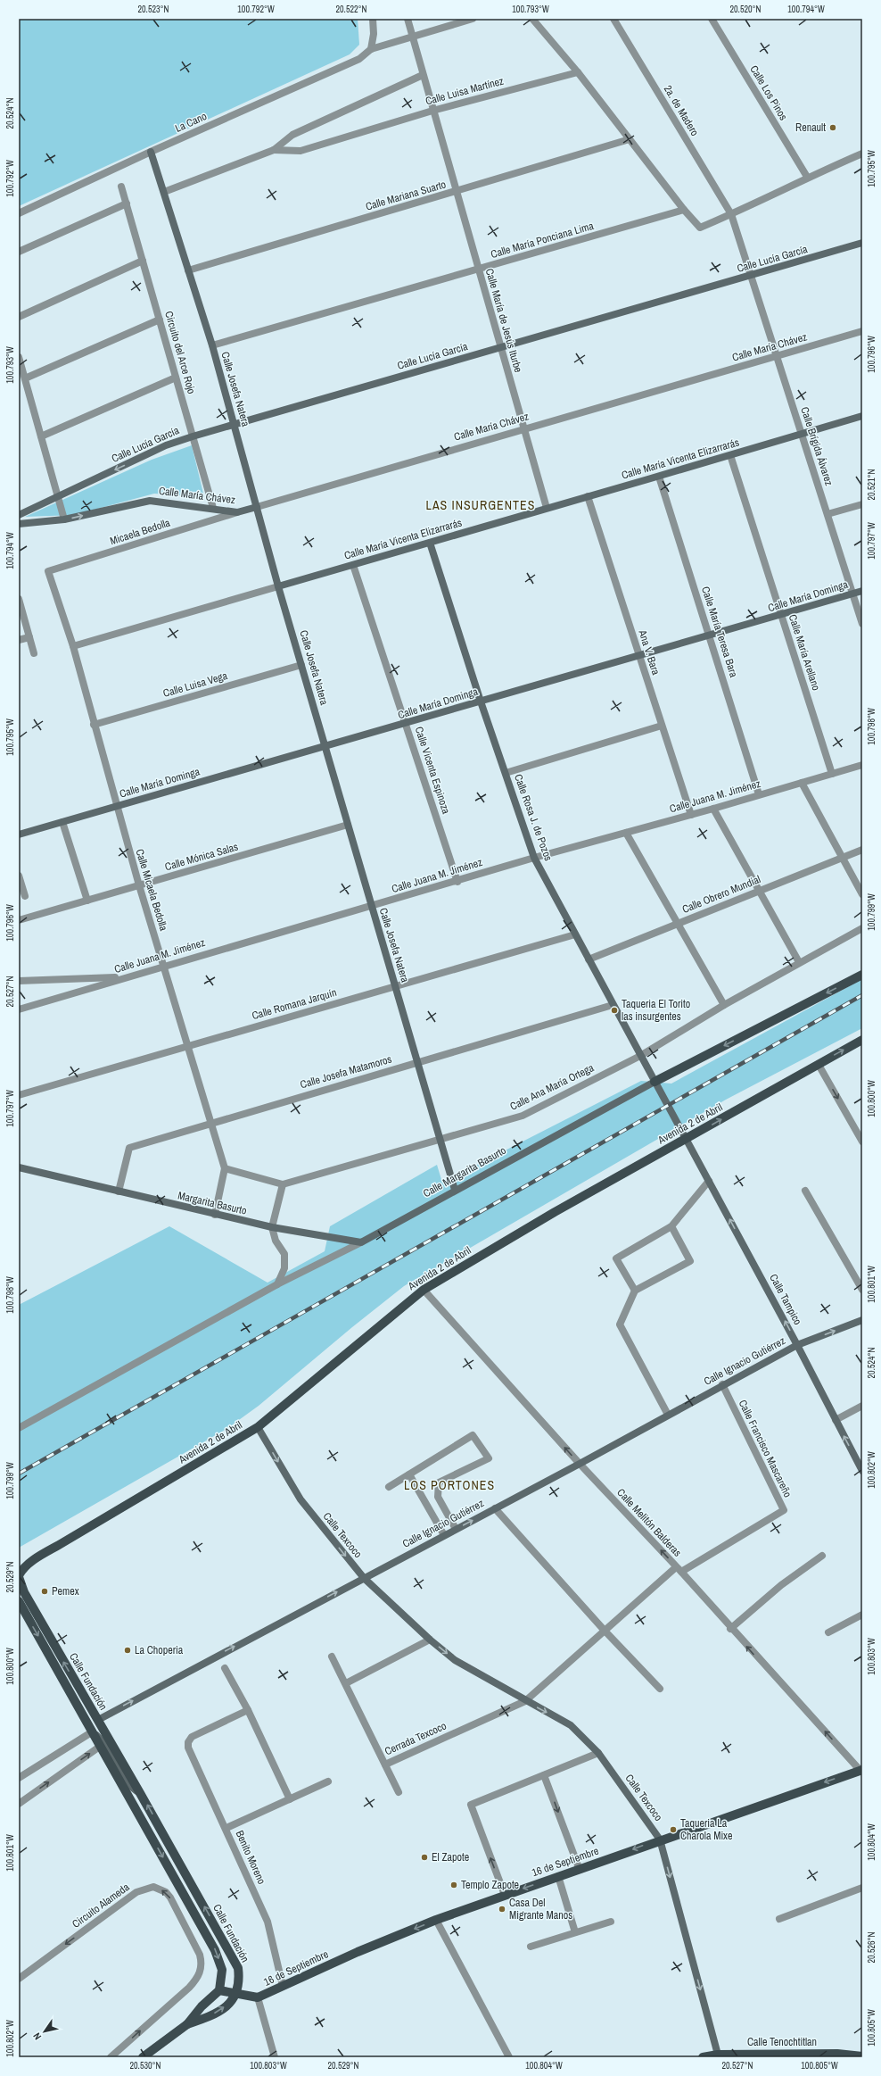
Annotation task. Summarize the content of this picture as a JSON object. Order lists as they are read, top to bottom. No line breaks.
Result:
{"streets":{"main road":["Avenida 2 de Abril","Calle Fundación","16 de Septiembre","Calle Tenochtitlan"],"street":["Calle Luisa Martínez","Calle Los Pinos","2a. de Madero","La Cano","Calle Mariana Suarto","Calle María Ponciana Lima","Calle Lucía García","Calle María de Jesús Iturbe","Calle María Chávez","Circuito del Arce Rojo","Calle Josefa Natera","Calle Brígida Álvarez","Calle María Vicenta Elizarrarás","Micaela Bedolla","Calle María Dominga","Calle María Teresa Bara","Ana V. Bara","Calle María Arellano","Calle Luisa Vega","Calle Vicenta Espinoza","Calle Juana M. Jiménez","Calle Rosa J. de Pozos","Calle Mónica Salas","Calle Micaela Bedolla","Calle Obrero Mundial","Calle Romana Jarquín","Calle Josefa Matamoros","Calle Ana María Ortega","Calle Margarita Basurto","Margarita Basurto","Calle Tampico","Calle Ignacio Gutiérrez","Calle Francisco Mascareño","Calle Melitón Balderas","Calle Texcoco","Cerrada Texcoco","Benito Moreno","Circuito Alameda"]},"crossings":[["Calle Luisa Martínez","Calle María de Jesús Iturbe"],["Calle Luisa Martínez","Calle Josefa Natera"],["2a. de Madero","Calle Brígida Álvarez"],["La Cano","Calle María de Jesús Iturbe"],["La Cano","Calle Josefa Natera"],["Calle Mariana Suarto","Calle María de Jesús Iturbe"],["Calle Mariana Suarto","Calle Josefa Natera"],["Calle María Ponciana Lima","Calle María de Jesús Iturbe"],["Calle María Ponciana Lima","Calle Josefa Natera"],["Calle Lucía García","Calle María de Jesús Iturbe"],["Calle Lucía García","Circuito del Arce Rojo"],["Calle Lucía García","Calle Josefa Natera"],["Calle Lucía García","Calle Brígida Álvarez"],["Calle María de Jesús Iturbe","Calle María Chávez"],["Calle María de Jesús Iturbe","Calle María Vicenta Elizarrarás"],["Calle María Chávez","Circuito del Arce Rojo"],["Calle María Chávez","Calle Josefa Natera"],["Calle María Chávez","Calle Brígida Álvarez"],["Calle María Chávez","Micaela Bedolla"],["Calle Josefa Natera","Calle María Vicenta Elizarrarás"],["Calle Josefa Natera","Calle María Dominga"],["Calle Josefa Natera","Calle Luisa Vega"],["Calle Josefa Natera","Calle Juana M. Jiménez"],["Calle Josefa Natera","Calle Mónica Salas"],["Calle Josefa Natera","Calle Romana Jarquín"],["Calle Josefa Natera","Calle Josefa Matamoros"],["Calle Josefa Natera","Calle Ana María Ortega"],["Calle Josefa Natera","Calle Margarita Basurto"],["Calle Brígida Álvarez","Calle María Vicenta Elizarrarás"],["Calle Brígida Álvarez","Calle María Dominga"],["Calle María Vicenta Elizarrarás","Calle María Teresa Bara"],["Calle María Vicenta Elizarrarás","Ana V. Bara"],["Calle María Vicenta Elizarrarás","Calle María Arellano"],["Calle María Vicenta Elizarrarás","Calle Vicenta Espinoza"],["Calle María Vicenta Elizarrarás","Calle Rosa J. de Pozos"],["Calle María Vicenta Elizarrarás","Calle Micaela Bedolla"],["Micaela Bedolla","Calle Micaela Bedolla"],["Calle María Dominga","Calle María Teresa Bara"],["Calle María Dominga","Ana V. Bara"],["Calle María Dominga","Calle María Arellano"],["Calle María Dominga","Calle Vicenta Espinoza"],["Calle María Dominga","Calle Rosa J. de Pozos"],["Calle María Dominga","Calle Micaela Bedolla"],["Calle María Teresa Bara","Calle Juana M. Jiménez"],["Ana V. Bara","Calle Juana M. Jiménez"],["Calle María Arellano","Calle Juana M. Jiménez"],["Calle Luisa Vega","Calle Micaela Bedolla"],["Calle Vicenta Espinoza","Calle Juana M. Jiménez"],["Calle Juana M. Jiménez","Calle Rosa J. de Pozos"],["Calle Juana M. Jiménez","Calle Micaela Bedolla"],["Calle Rosa J. de Pozos","Calle Obrero Mundial"],["Calle Rosa J. de Pozos","Calle Romana Jarquín"],["Calle Rosa J. de Pozos","Calle Josefa Matamoros"],["Calle Rosa J. de Pozos","Calle Ana María Ortega"],["Calle Rosa J. de Pozos","Avenida 2 de Abril"],["Calle Rosa J. de Pozos","Calle Margarita Basurto"],["Calle Rosa J. de Pozos","Calle Tampico"],["Calle Mónica Salas","Calle Micaela Bedolla"],["Calle Micaela Bedolla","Calle Romana Jarquín"],["Calle Micaela Bedolla","Calle Josefa Matamoros"],["Calle Josefa Matamoros","Margarita Basurto"],["Avenida 2 de Abril","Calle Tampico"],["Avenida 2 de Abril","Calle Melitón Balderas"],["Avenida 2 de Abril","Calle Texcoco"],["Avenida 2 de Abril","Calle Fundación"],["Calle Margarita Basurto","Margarita Basurto"],["Calle Tampico","Calle Ignacio Gutiérrez"],["Calle Ignacio Gutiérrez","Calle Francisco Mascareño"],["Calle Ignacio Gutiérrez","Calle Melitón Balderas"],["Calle Ignacio Gutiérrez","Calle Texcoco"],["Calle Ignacio Gutiérrez","Calle Fundación"],["Calle Francisco Mascareño","Calle Melitón Balderas"],["Calle Francisco Mascareño","Calle Texcoco"],["Calle Francisco Mascareño","Cerrada Texcoco"],["Calle Melitón Balderas","16 de Septiembre"],["Calle Texcoco","Cerrada Texcoco"],["Calle Texcoco","16 de Septiembre"],["Calle Texcoco","Calle Tenochtitlan"],["Calle Fundación","16 de Septiembre"],["Benito Moreno","16 de Septiembre"]],"one_way":["Calle Tampico","Calle Ignacio Gutiérrez","Calle Melitón Balderas","Calle Texcoco","16 de Septiembre"],"districts":["LAS INSURGENTES","LOS PORTONES"],"places":["Renault","Taqueria El Torito las insurgentes","Pemex","La Choperia","Taqueria La Charola Mixe","El Zapote","Templo Zapote","Casa Del Migrante Manos"],"north":"bottom left","coordinates":["20.523°N","100.792°W","20.522°N","100.793°W","20.520°N","100.794°W","20.524°N","100.795°W","100.796°W","20.521°N","100.797°W","100.798°W","100.799°W","20.527°N","100.800°W","100.801°W","100.802°W","20.529°N","100.803°W","100.804°W","20.526°N","100.805°W","20.530°N"]}
